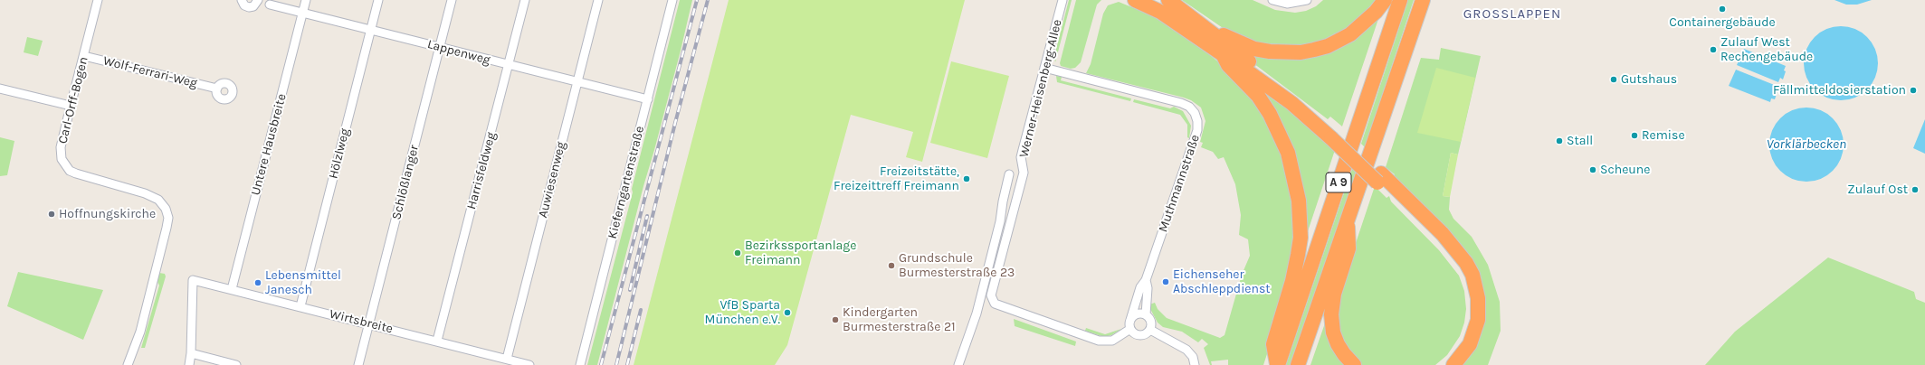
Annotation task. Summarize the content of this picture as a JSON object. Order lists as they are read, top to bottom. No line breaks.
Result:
{"streets":{"highway":["A 9"],"street":["Lappenweg","Wolf-Ferrari-Weg","Werner-Heisenberg-Allee","Carl-Orff-Bogen","Untere Hausbreite","Hölzlweg","Harrisfeldweg","Auwiesenweg","Schlößlanger","Kieferngartenstraße","Muthmannstraße","Wirtsbreite"]},"crossings":[["Lappenweg","Untere Hausbreite"],["Lappenweg","Hölzlweg"],["Lappenweg","Harrisfeldweg"],["Lappenweg","Auwiesenweg"],["Lappenweg","Schlößlanger"],["Lappenweg","Kieferngartenstraße"],["Wolf-Ferrari-Weg","Carl-Orff-Bogen"],["Werner-Heisenberg-Allee","Muthmannstraße"],["Untere Hausbreite","Wirtsbreite"],["Hölzlweg","Wirtsbreite"],["Harrisfeldweg","Wirtsbreite"],["Auwiesenweg","Wirtsbreite"],["Schlößlanger","Wirtsbreite"]],"districts":["GROSSLAPPEN"],"water":["Vorklärbecken"],"places":["Containergebäude","Zulauf West Rechengebäude","Gutshaus","Fällmitteldosierstation","Remise","Stall","Scheune","Freizeitstätte, Freizeittreff Freimann","Zulauf Ost","Hoffnungskirche","Bezirkssportanlage Freimann","Grundschule Burmesterstraße 23","Eichenseher Abschleppdienst","Lebensmittel Janesch","VfB Sparta München e.V.","Kindergarten Burmesterstraße 21"]}
